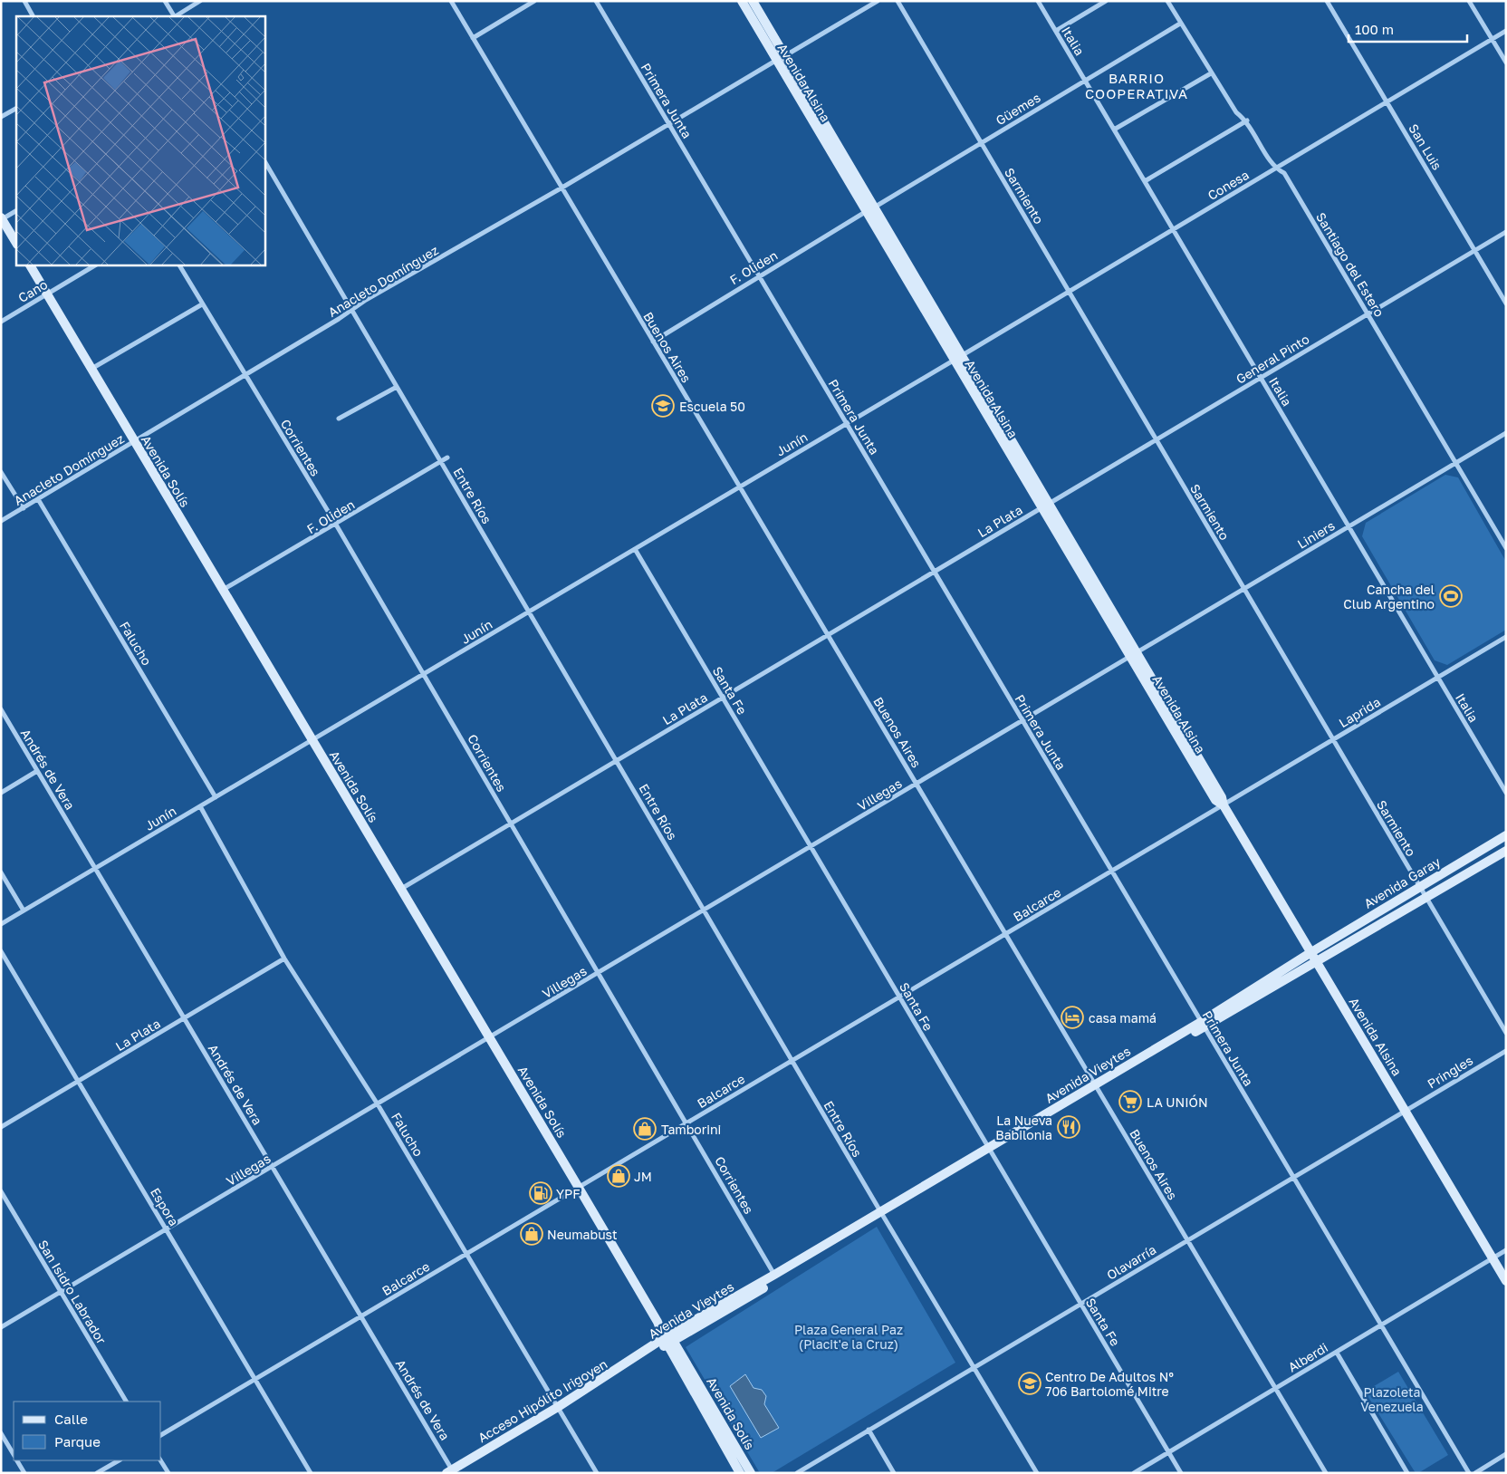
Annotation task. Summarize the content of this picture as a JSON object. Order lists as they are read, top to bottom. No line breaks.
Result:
{"streets":{"street":["Italia","Avenida Alsina","Primera Junta","Güemes","San Luis","Conesa","Sarmiento","Santiago del Estero","F. Oliden","Anacleto Domínguez","Cano","Buenos Aires","General Pinto","Junín","Corrientes","Avenida Solís","Entre Ríos","La Plata","Liniers","Falucho","Santa Fe","Laprida","Andrés de Vera","Villegas","Avenida Garay","Balcarce","Pringles","Avenida Vieytes","Espora","Olavarría","San Isidro Labrador","Alberdi","Acceso Hipólito Irigoyen"]},"crossings":[["Italia","Güemes"],["Italia","Conesa"],["Italia","General Pinto"],["Italia","Liniers"],["Italia","Laprida"],["Avenida Alsina","Güemes"],["Avenida Alsina","Conesa"],["Avenida Alsina","F. Oliden"],["Avenida Alsina","Anacleto Domínguez"],["Avenida Alsina","General Pinto"],["Avenida Alsina","Junín"],["Avenida Alsina","La Plata"],["Avenida Alsina","Liniers"],["Avenida Alsina","Laprida"],["Avenida Alsina","Villegas"],["Avenida Alsina","Avenida Garay"],["Avenida Alsina","Balcarce"],["Avenida Alsina","Pringles"],["Avenida Alsina","Avenida Vieytes"],["Avenida Alsina","Olavarría"],["Avenida Alsina","Alberdi"],["Primera Junta","F. Oliden"],["Primera Junta","Anacleto Domínguez"],["Primera Junta","Junín"],["Primera Junta","La Plata"],["Primera Junta","Villegas"],["Primera Junta","Balcarce"],["Primera Junta","Avenida Vieytes"],["Primera Junta","Olavarría"],["Primera Junta","Alberdi"],["Güemes","Sarmiento"],["Güemes","Santiago del Estero"],["Güemes","F. Oliden"],["San Luis","Conesa"],["San Luis","General Pinto"],["Conesa","Sarmiento"],["Conesa","Santiago del Estero"],["Conesa","Junín"],["Sarmiento","General Pinto"],["Sarmiento","Liniers"],["Sarmiento","Laprida"],["Sarmiento","Avenida Garay"],["Santiago del Estero","General Pinto"],["Santiago del Estero","Liniers"],["F. Oliden","Buenos Aires"],["F. Oliden","Corrientes"],["F. Oliden","Avenida Solís"],["F. Oliden","Entre Ríos"],["Anacleto Domínguez","Buenos Aires"],["Anacleto Domínguez","Corrientes"],["Anacleto Domínguez","Avenida Solís"],["Anacleto Domínguez","Entre Ríos"],["Anacleto Domínguez","Falucho"],["Cano","Avenida Solís"],["Buenos Aires","Junín"],["Buenos Aires","La Plata"],["Buenos Aires","Villegas"],["Buenos Aires","Balcarce"],["Buenos Aires","Avenida Vieytes"],["Buenos Aires","Olavarría"],["Buenos Aires","Alberdi"],["General Pinto","La Plata"],["Junín","Corrientes"],["Junín","Avenida Solís"],["Junín","Entre Ríos"],["Junín","Falucho"],["Junín","Santa Fe"],["Junín","Andrés de Vera"],["Corrientes","La Plata"],["Corrientes","Villegas"],["Corrientes","Balcarce"],["Corrientes","Avenida Vieytes"],["Avenida Solís","La Plata"],["Avenida Solís","Villegas"],["Avenida Solís","Balcarce"],["Avenida Solís","Avenida Vieytes"],["Entre Ríos","La Plata"],["Entre Ríos","Villegas"],["Entre Ríos","Balcarce"],["Entre Ríos","Avenida Vieytes"],["Entre Ríos","Olavarría"],["La Plata","Falucho"],["La Plata","Santa Fe"],["La Plata","Andrés de Vera"],["La Plata","Espora"],["Liniers","Villegas"],["Falucho","Villegas"],["Falucho","Balcarce"],["Falucho","Acceso Hipólito Irigoyen"],["Santa Fe","Villegas"],["Santa Fe","Balcarce"],["Santa Fe","Avenida Vieytes"],["Santa Fe","Olavarría"],["Santa Fe","Alberdi"],["Laprida","Balcarce"],["Andrés de Vera","Villegas"],["Andrés de Vera","Balcarce"],["Andrés de Vera","Acceso Hipólito Irigoyen"],["Villegas","Espora"],["Villegas","San Isidro Labrador"],["Avenida Garay","Avenida Vieytes"],["Balcarce","Espora"],["Pringles","Olavarría"],["Avenida Vieytes","Acceso Hipólito Irigoyen"]],"districts":["BARRIO COOPERATIVA"],"parks":["Plaza General Paz (Placit'e la Cruz)","Plazoleta Venezuela"],"places":{"school or university":["Escuela 50","Centro De Adultos Nº 706 Bartolomé Mitre"],"sports":["Cancha del Club Argentino"],"hotel":["casa mamá"],"supermarket":["LA UNIÓN"],"restaurant":["La Nueva Babilonia"],"shop":["Tamborini","JM","Neumabust"],"fuel station":["YPF"]},"legend":["Calle","Parque"],"scale_bar":"100 m"}
